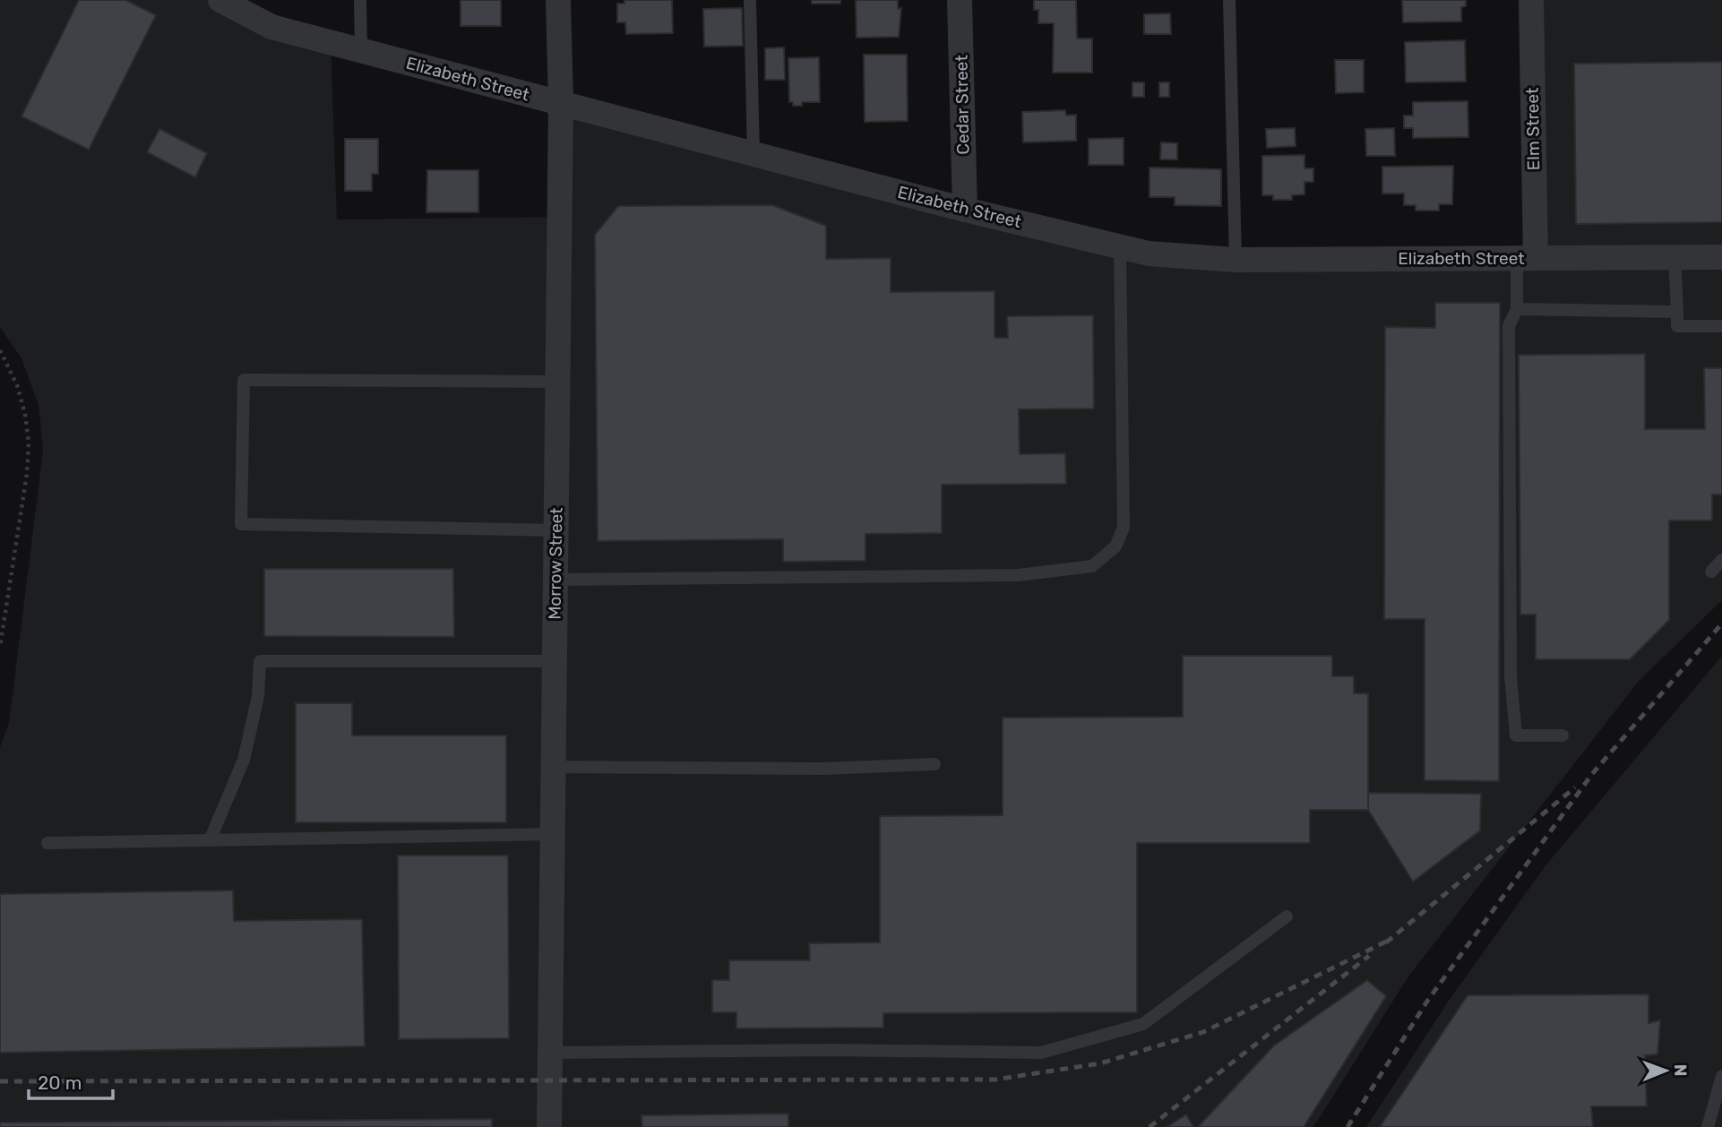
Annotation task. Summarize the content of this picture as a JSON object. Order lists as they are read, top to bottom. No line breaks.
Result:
{"streets":{"street":["Elizabeth Street","Cedar Street","Elm Street","Morrow Street"]},"crossings":[["Elizabeth Street","Cedar Street"],["Elizabeth Street","Elm Street"],["Elizabeth Street","Morrow Street"]],"scale_bar":"20 m","north":"right"}
